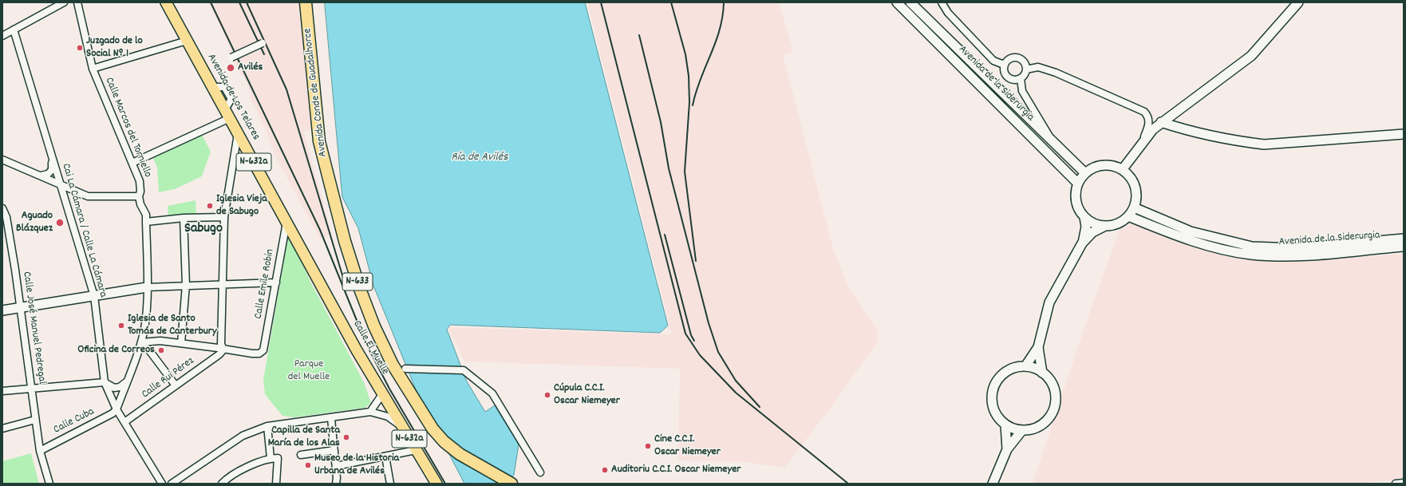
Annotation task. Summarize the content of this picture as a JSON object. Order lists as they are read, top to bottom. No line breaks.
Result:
{"streets":{"highway":["Avenida Conde de Guadalhorce","N-633"],"main road":["Avenida de la Siderurgia","Avenida de Los Telares","N-632a","Calle El Muelle"],"street":["Calle Marcos del Torniello","Cai La Cámara / Calle La Cámara","Calle Emile Robin","Calle José Manuel Pedregal","Calle Rui Pérez","Calle Cuba"]},"crossings":[["Avenida de Los Telares","Calle Emile Robin"],["Avenida de Los Telares","Calle El Muelle"],["Calle Marcos del Torniello","Cai La Cámara / Calle La Cámara"],["Calle Marcos del Torniello","Calle Cuba"],["Cai La Cámara / Calle La Cámara","Calle Rui Pérez"],["Cai La Cámara / Calle La Cámara","Calle Cuba"],["Calle Emile Robin","Calle El Muelle"],["Calle Emile Robin","Calle Rui Pérez"],["Calle José Manuel Pedregal","Calle Cuba"]],"districts":["Sabugo"],"water":["Ría de Avilés"],"parks":["Parque del Muelle"],"places":["Juzgado de lo Social Nº 1","Avilés","Iglesia Vieja de Sabugo","Aguado Blázquez","Iglesia de Santo Tomás de Canterbury","Oficina de Correos","Cúpula C.C.I. Oscar Niemeyer","Capilla de Santa María de los Alas","Cine C.C.I. Oscar Niemeyer","Museo de la Historia Urbana de Avilés","Auditoriu C.C.I. Oscar Niemeyer"]}
